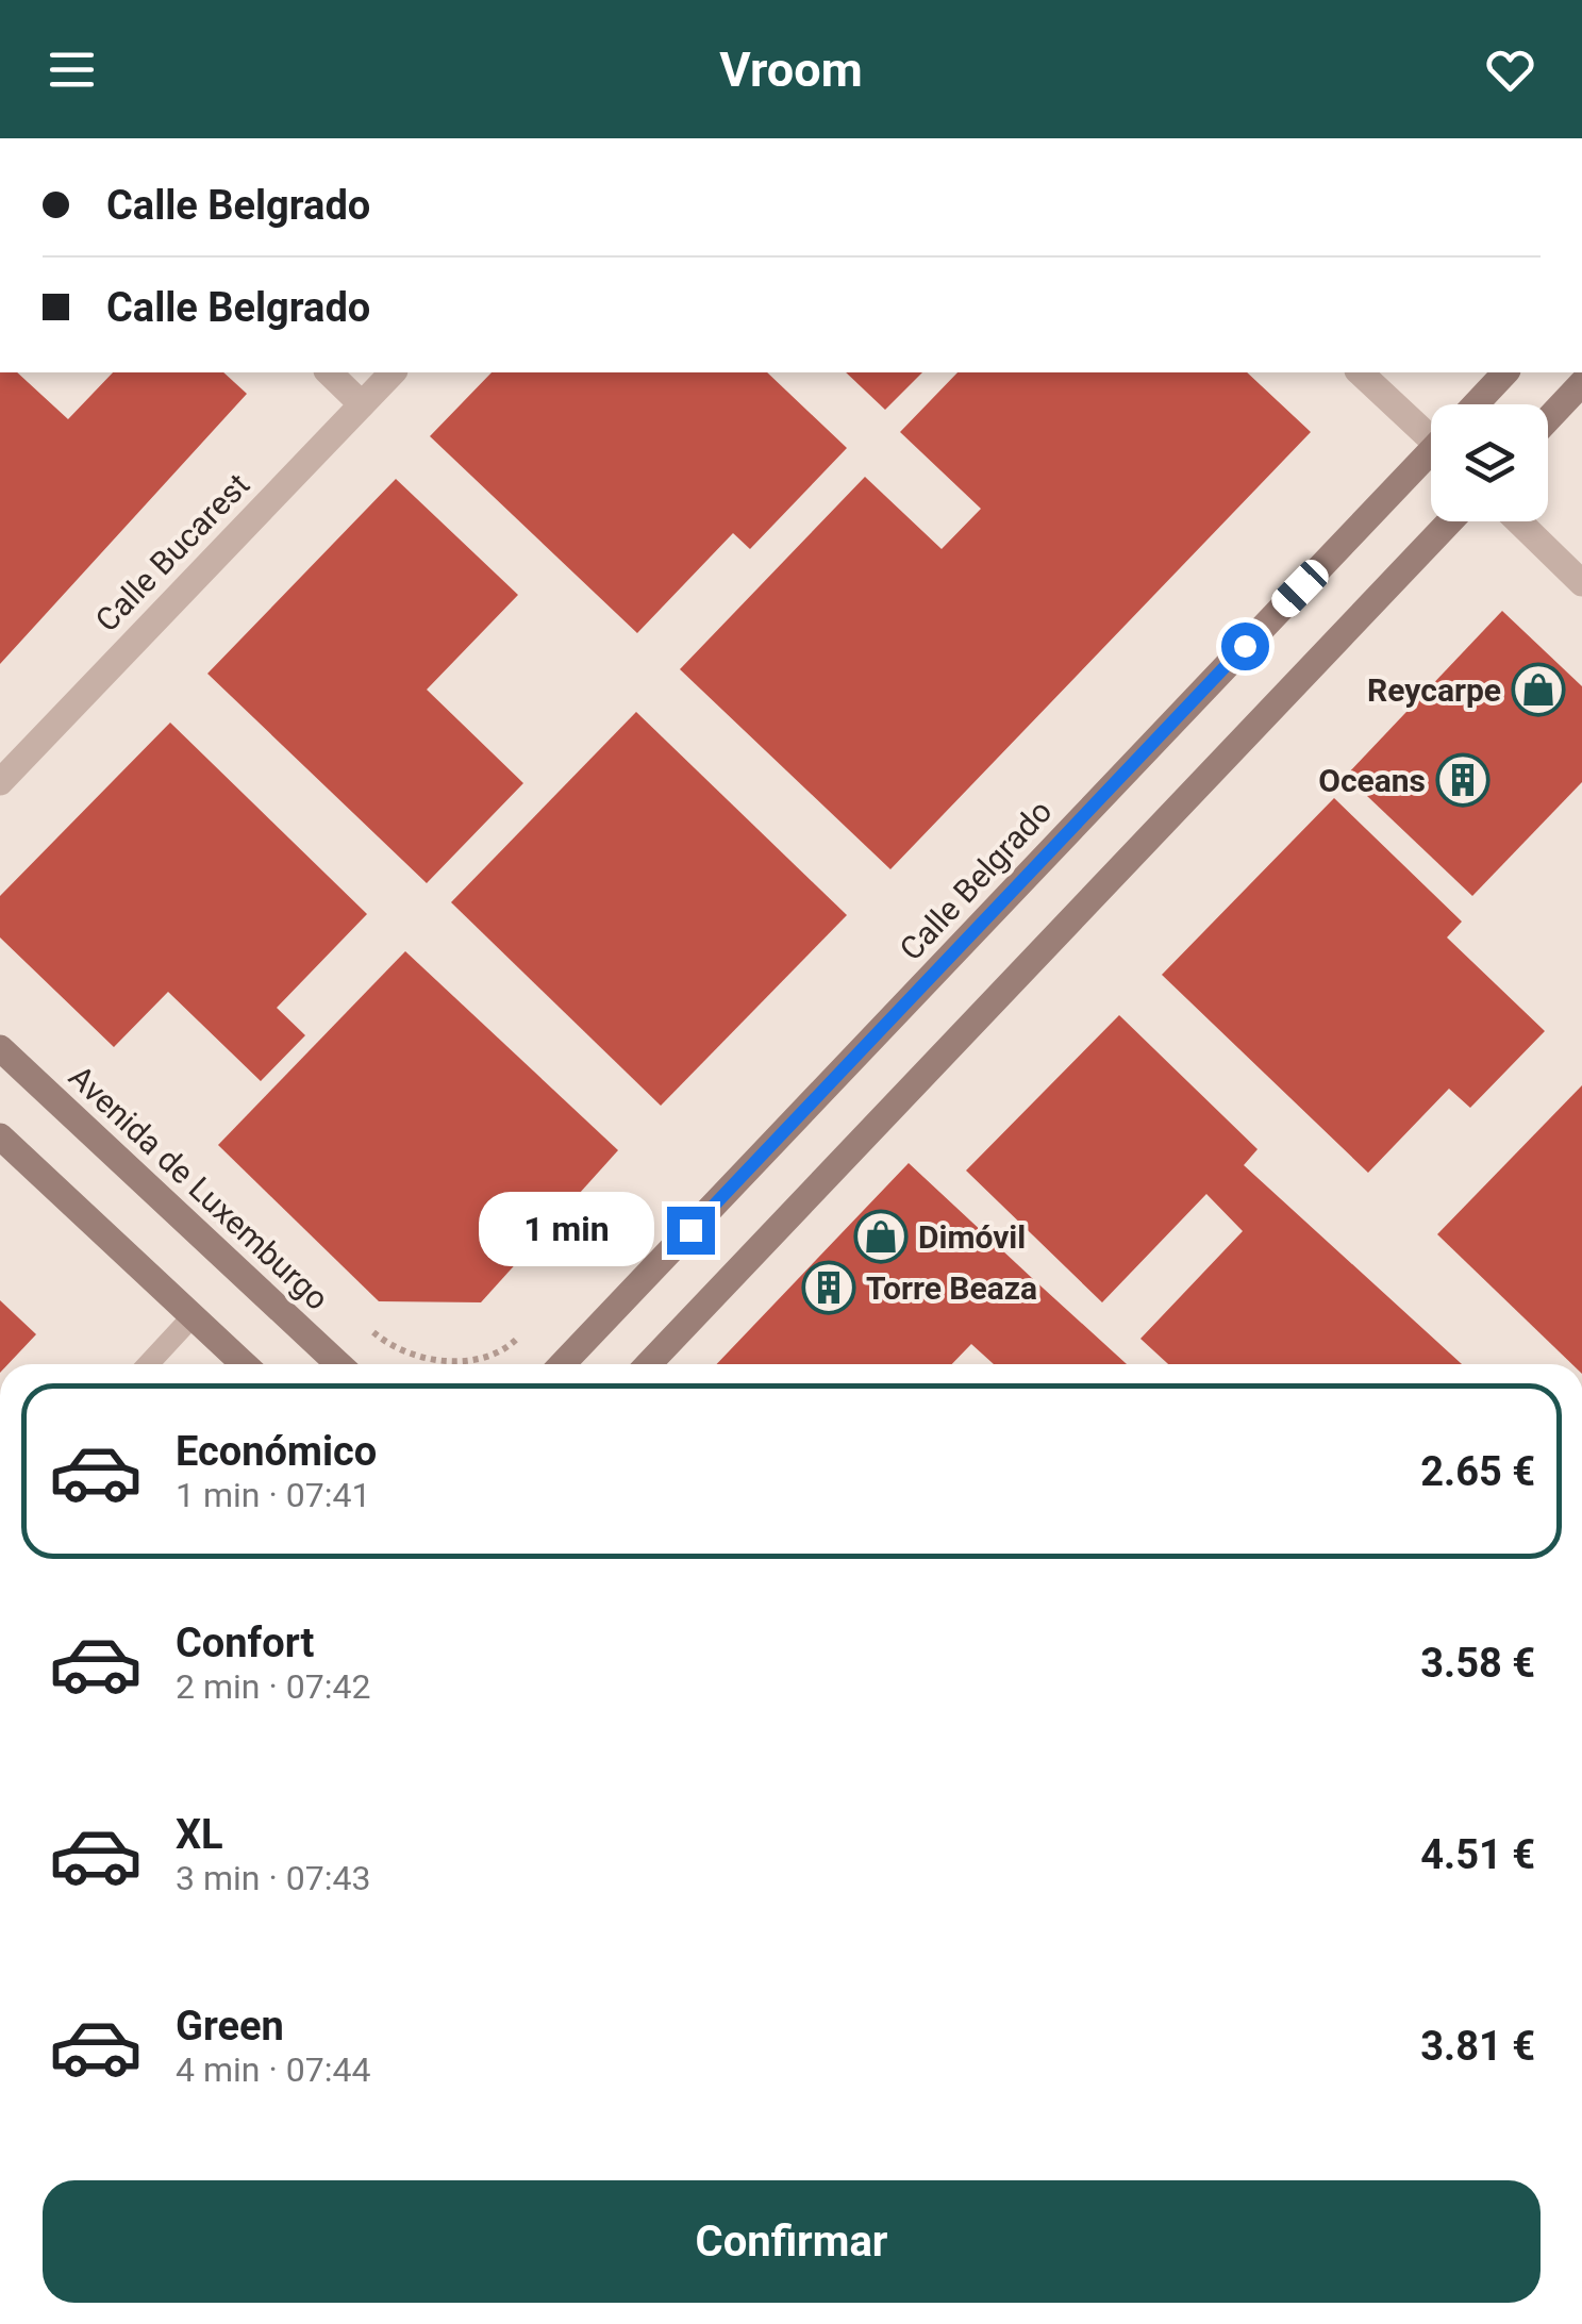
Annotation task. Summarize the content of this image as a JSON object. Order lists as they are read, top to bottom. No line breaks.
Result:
{"streets":{"main road":["Calle Belgrado","Avenida de Luxemburgo"],"street":["Calle Bucarest"]},"places":{"shop":["Reycarpe","Dimóvil"],"building":["Oceans","Torre Beaza"]},"page":{"header":"Vroom","banner":["Calle Belgrado","Calle Belgrado"],"bubble":"1 min","list":[{"name":"Económico","note":"1 min · 07:41","value":"2.65 €"},{"name":"Confort","note":"2 min · 07:42","value":"3.58 €"},{"name":"XL","note":"3 min · 07:43","value":"4.51 €"},{"name":"Green","note":"4 min · 07:44","value":"3.81 €"}],"buttons":"Confirmar"}}
